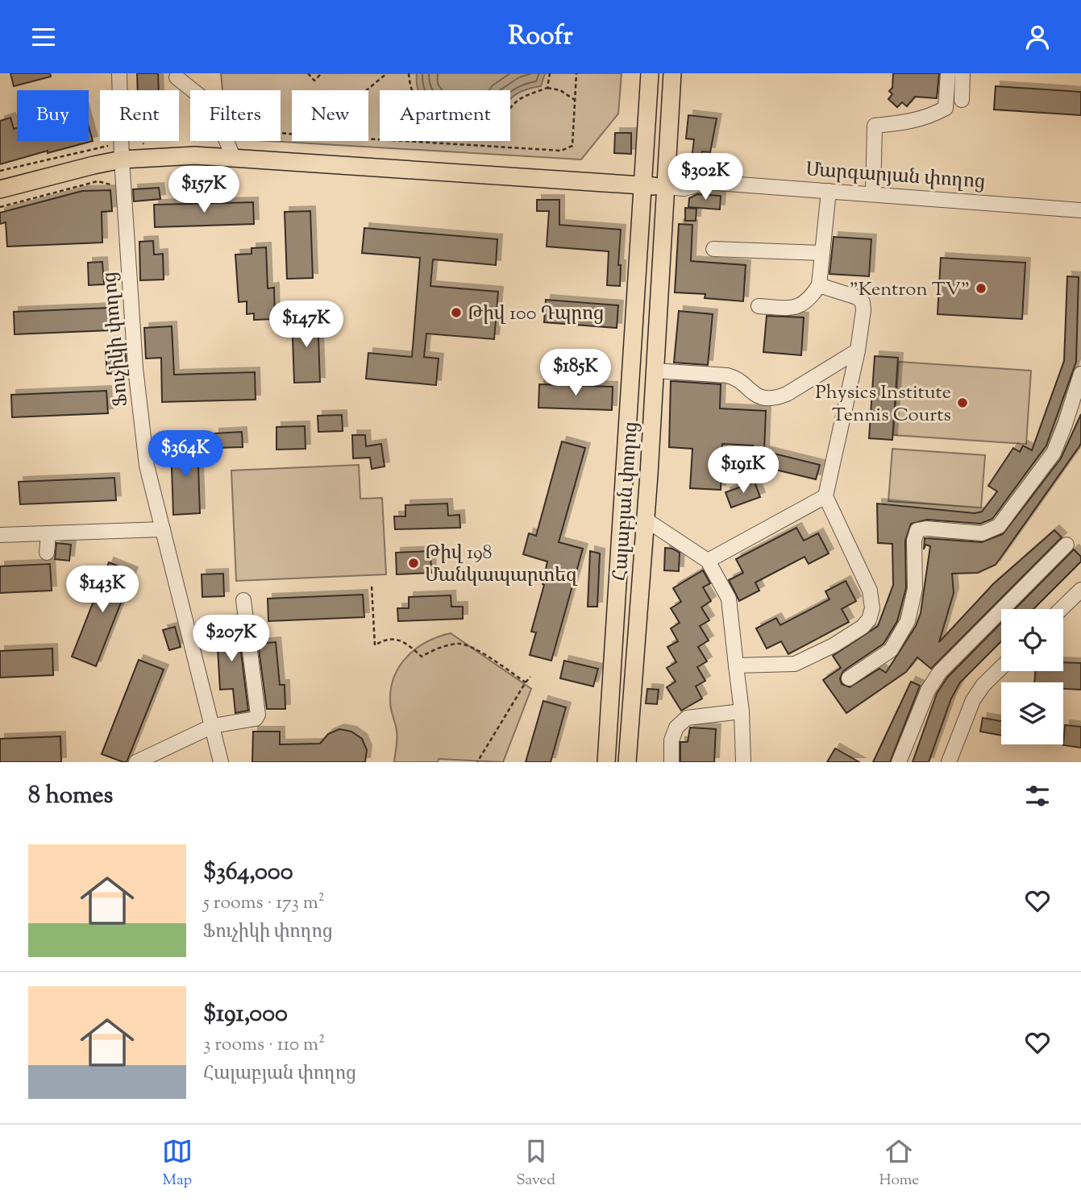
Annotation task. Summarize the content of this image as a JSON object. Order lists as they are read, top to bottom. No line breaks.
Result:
{"streets":{"main road":["Մարգարյան փողոց","Հալաբյան փողոց"],"street":["Ֆուչիկի փողոց"]},"crossings":[["Մարգարյան փողոց","Ֆուչիկի փողոց"],["Մարգարյան փողոց","Հալաբյան փողոց"]],"places":["\"Kentron TV\"","Թիվ 100 Դպրոց","Physics Institute Tennis Courts","Թիվ 198 Մանկապարտեզ"],"page":{"header":"Roofr","chip":["Buy","Rent","Filters","New","Apartment"],"price":["$302K","$157K","$147K","$185K","$364K","$191K","$143K","$207K"],"heading":"8 homes","list":[{"name":"$364,000","note":"5 rooms · 173 m² · Ֆուչիկի փողոց"},{"name":"$191,000","note":"3 rooms · 110 m² · Հալաբյան փողոց"}],"tabs":["Map","Saved","Home"]}}
